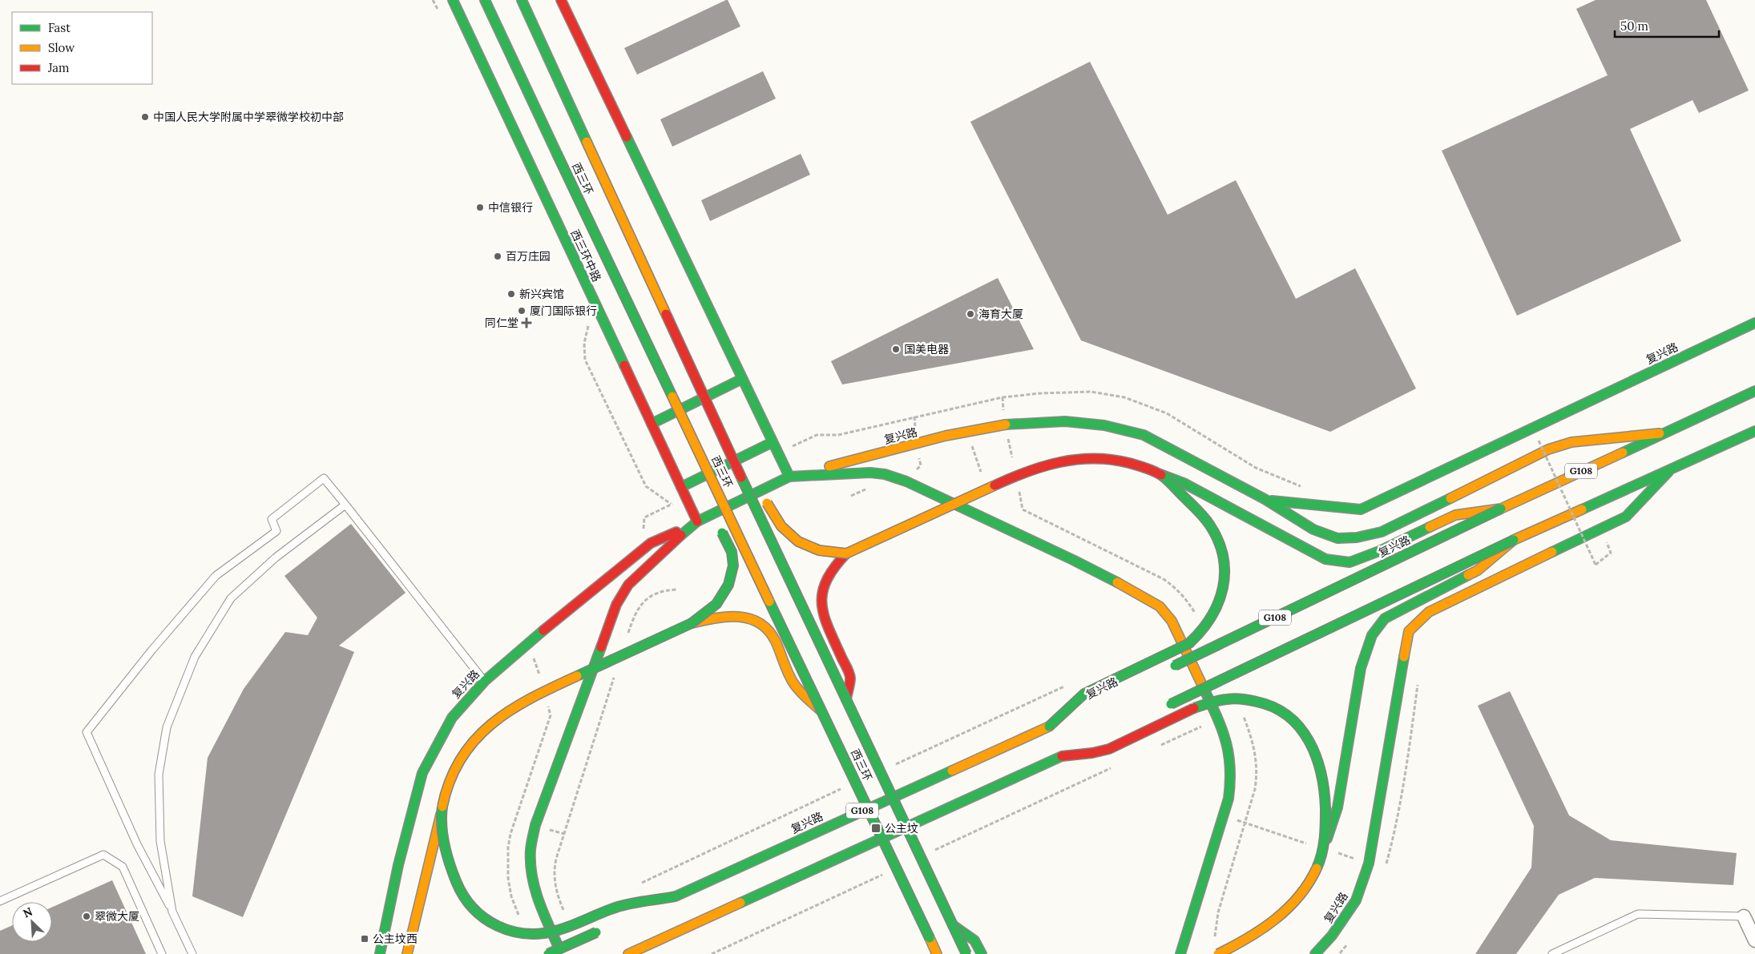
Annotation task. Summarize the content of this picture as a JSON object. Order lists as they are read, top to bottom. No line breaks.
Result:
{"streets":{"main road":["西三环","西三环中路","复兴路","G108"]},"crossings":[["西三环中路","复兴路"]],"places":{"other":["中国人民大学附属中学翠微学校初中部","中信银行","百万庄园","新兴宾馆","厦门国际银行","海育大厦","国美电器","翠微大厦"],"health":["同仁堂"],"transit":["公主坟","公主坟西"]},"legend":["Fast","Slow","Jam"],"scale_bar":"50 m","north":"top left"}
